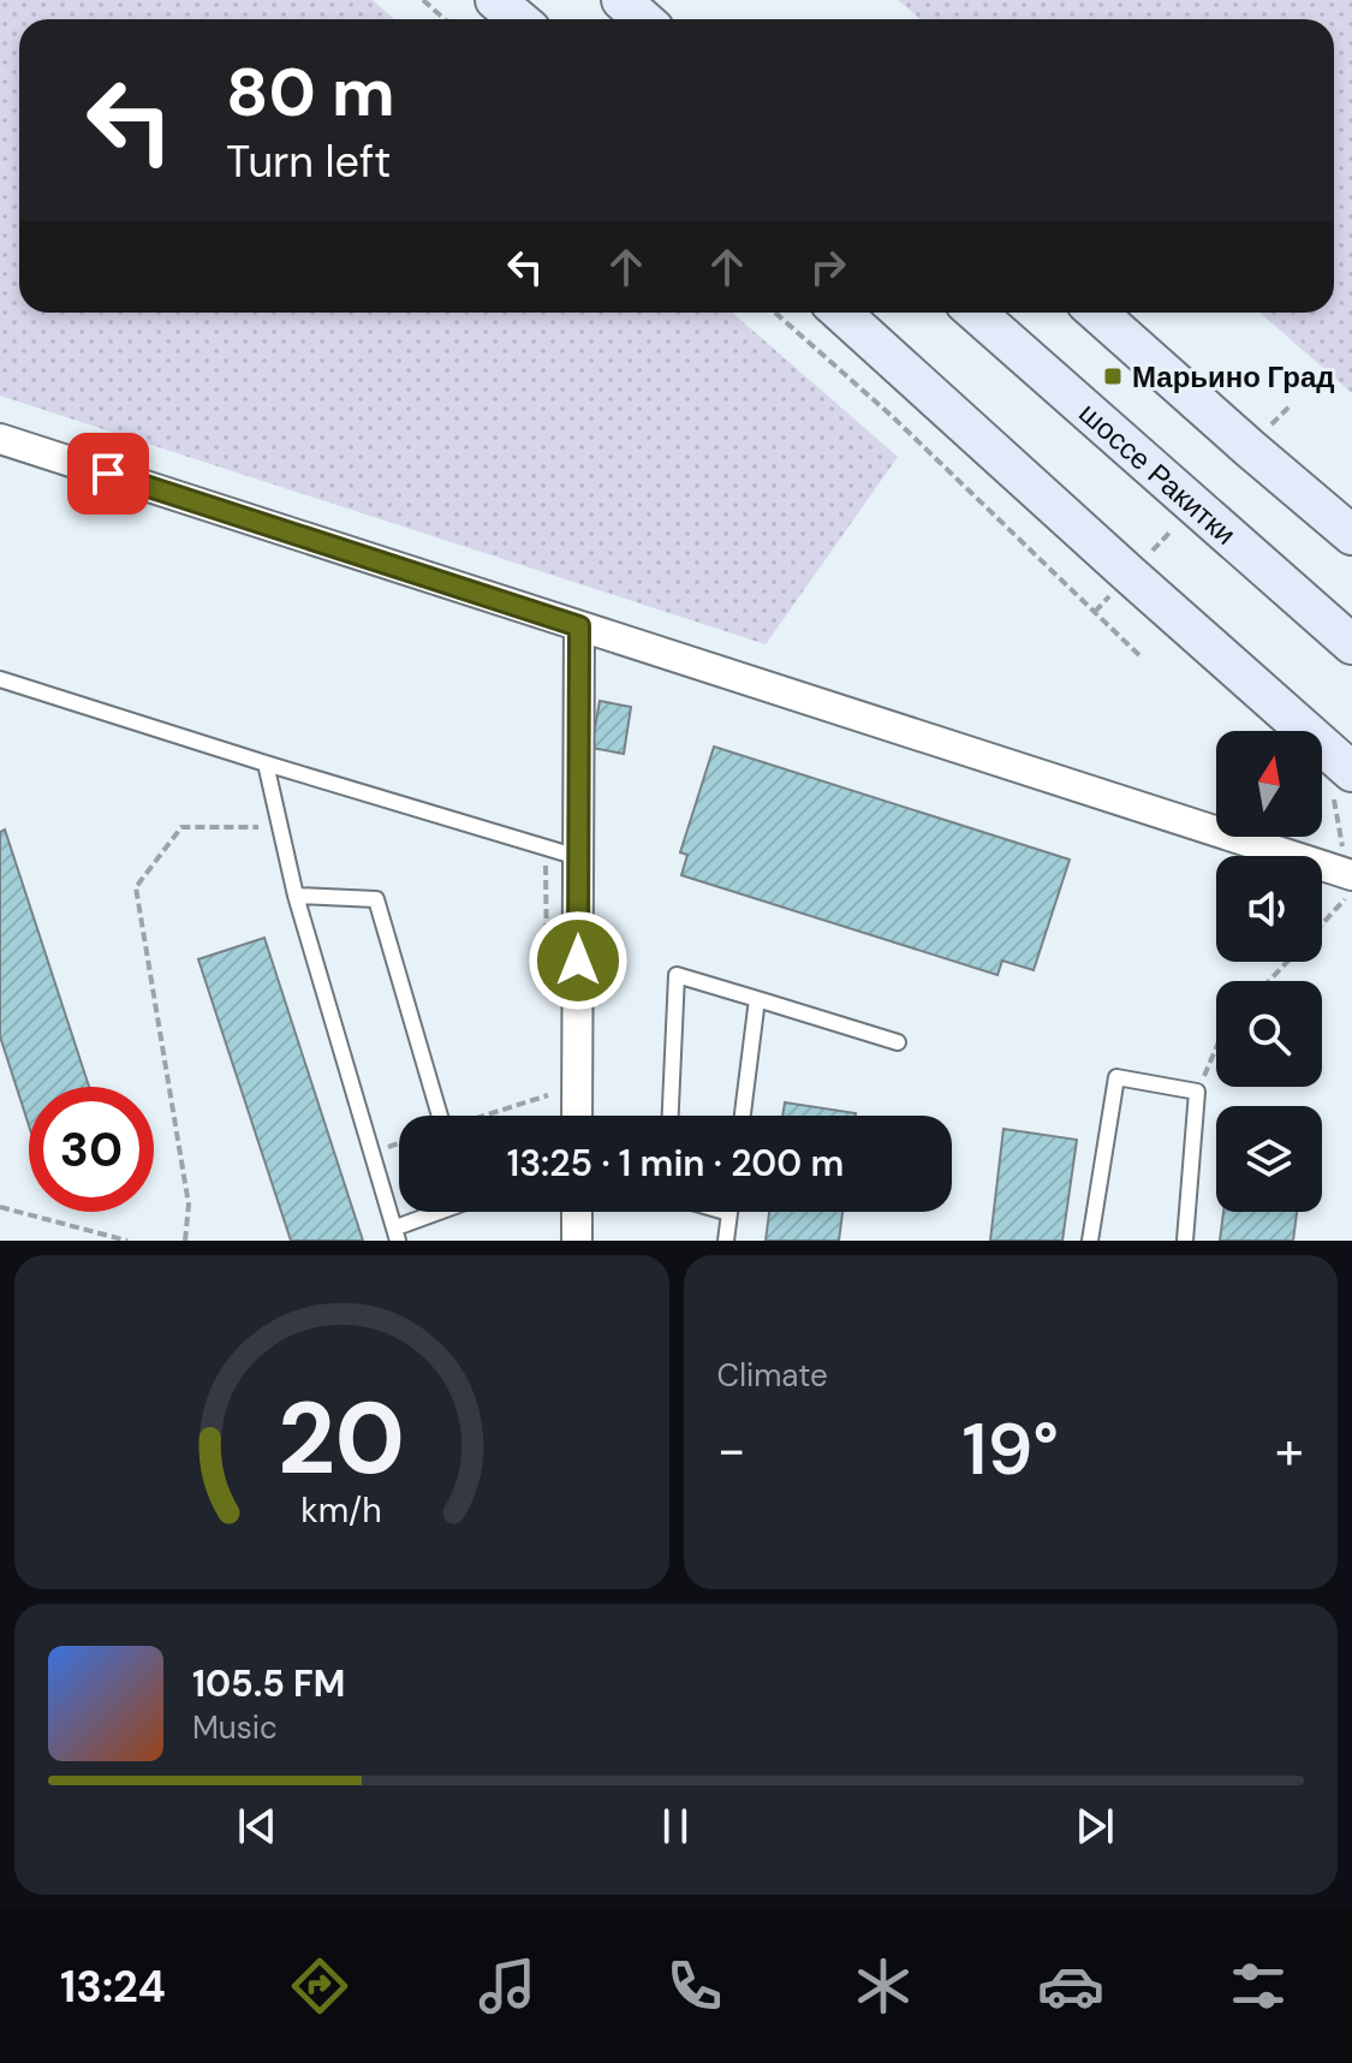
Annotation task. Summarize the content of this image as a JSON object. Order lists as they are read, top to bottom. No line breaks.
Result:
{"streets":{"street":["шоссе Ракитки"]},"places":{"transit":["Марьино Град"]},"north":"top","page":{"turn":["80 m","Turn left"],"limit":"30","trip":"13:25 · 1 min · 200 m","tile":"Climate","heat":["−","19°","+"],"song":["105.5 FM","Music"],"tabs":"13:24","gauge":["20","km/h"]}}
